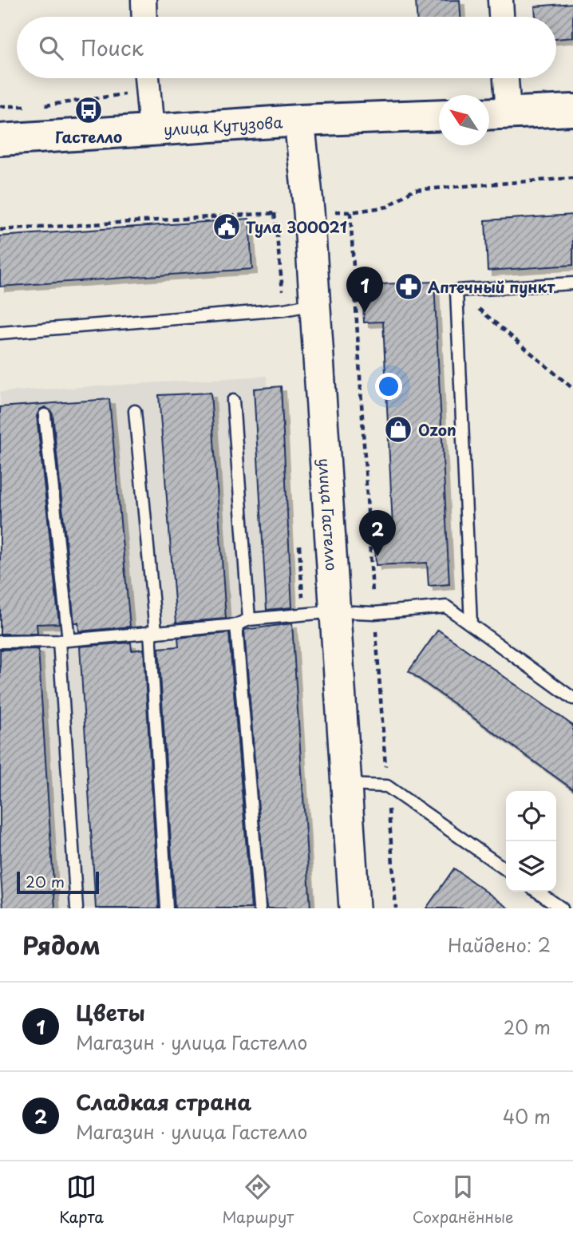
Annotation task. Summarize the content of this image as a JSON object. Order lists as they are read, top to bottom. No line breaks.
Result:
{"streets":{"main road":["улица Кутузова"],"street":["улица Гастелло"]},"crossings":[["улица Кутузова","улица Гастелло"]],"places":{"bus stop":["Гастелло"],"public building":["Тула 300021"],"pharmacy":["Аптечный пункт"],"shop":["Ozon"]},"scale_bar":"20 m","north":"top left","page":{"search":"Поиск","pins":["1","2"],"scale":"20 m","heading":["Рядом","Найдено: 2"],"list":[{"mark":"1","name":"Цветы","note":"Магазин · улица Гастелло","value":"20 m"},{"mark":"2","name":"Сладкая страна","note":"Магазин · улица Гастелло","value":"40 m"}],"nav":["Карта","Маршрут","Сохранённые"]}}
